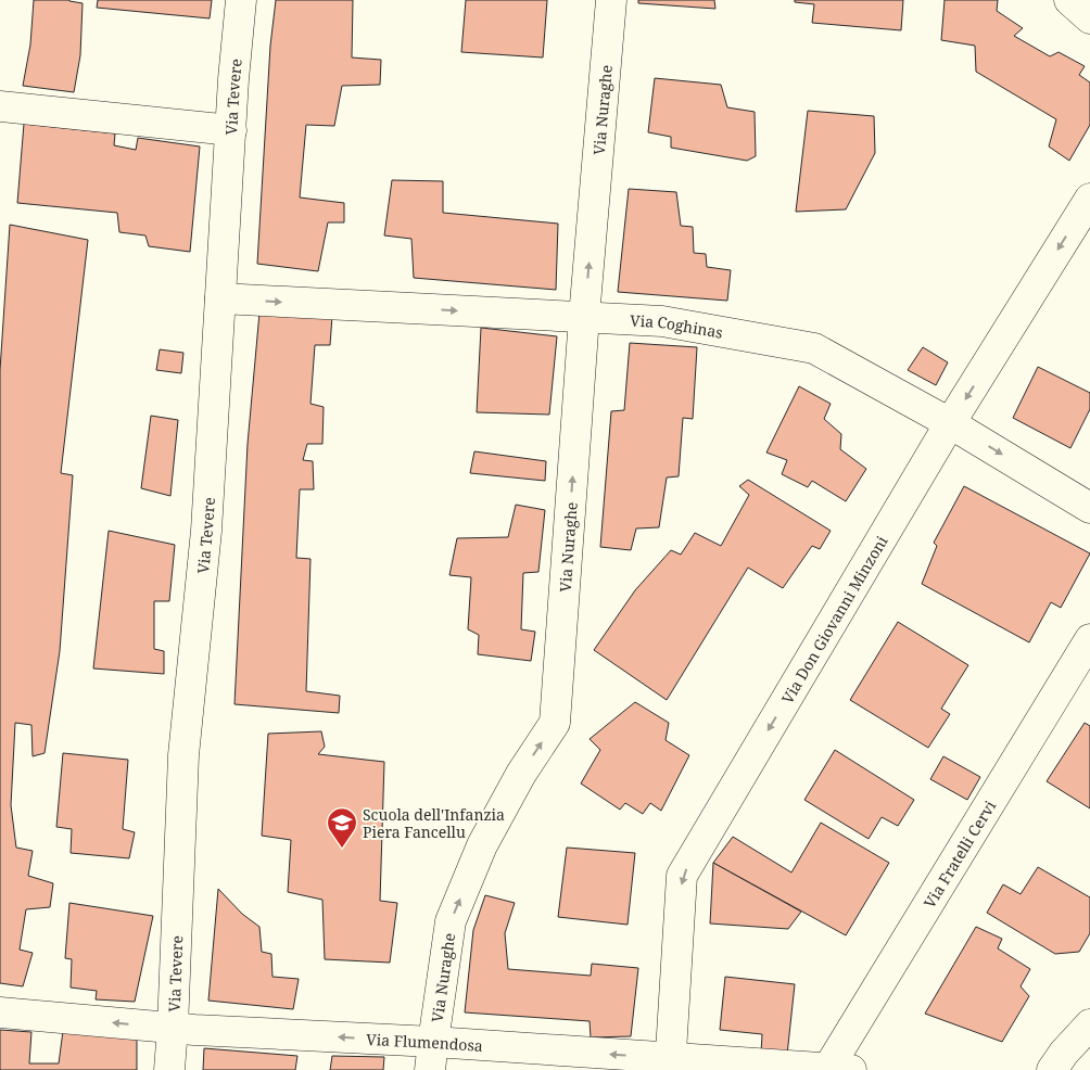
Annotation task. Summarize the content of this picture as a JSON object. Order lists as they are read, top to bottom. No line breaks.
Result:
{"streets":{"street":["Via Tevere","Via Nuraghe","Via Coghinas","Via Don Giovanni Minzoni","Via Fratelli Cervi","Via Flumendosa"]},"crossings":[["Via Tevere","Via Coghinas"],["Via Tevere","Via Flumendosa"],["Via Nuraghe","Via Coghinas"],["Via Nuraghe","Via Flumendosa"],["Via Coghinas","Via Don Giovanni Minzoni"],["Via Don Giovanni Minzoni","Via Flumendosa"],["Via Fratelli Cervi","Via Flumendosa"]],"one_way":["Via Nuraghe","Via Coghinas","Via Don Giovanni Minzoni","Via Flumendosa"],"places":{"school or university":["Scuola dell'Infanzia Piera Fancellu"]}}
